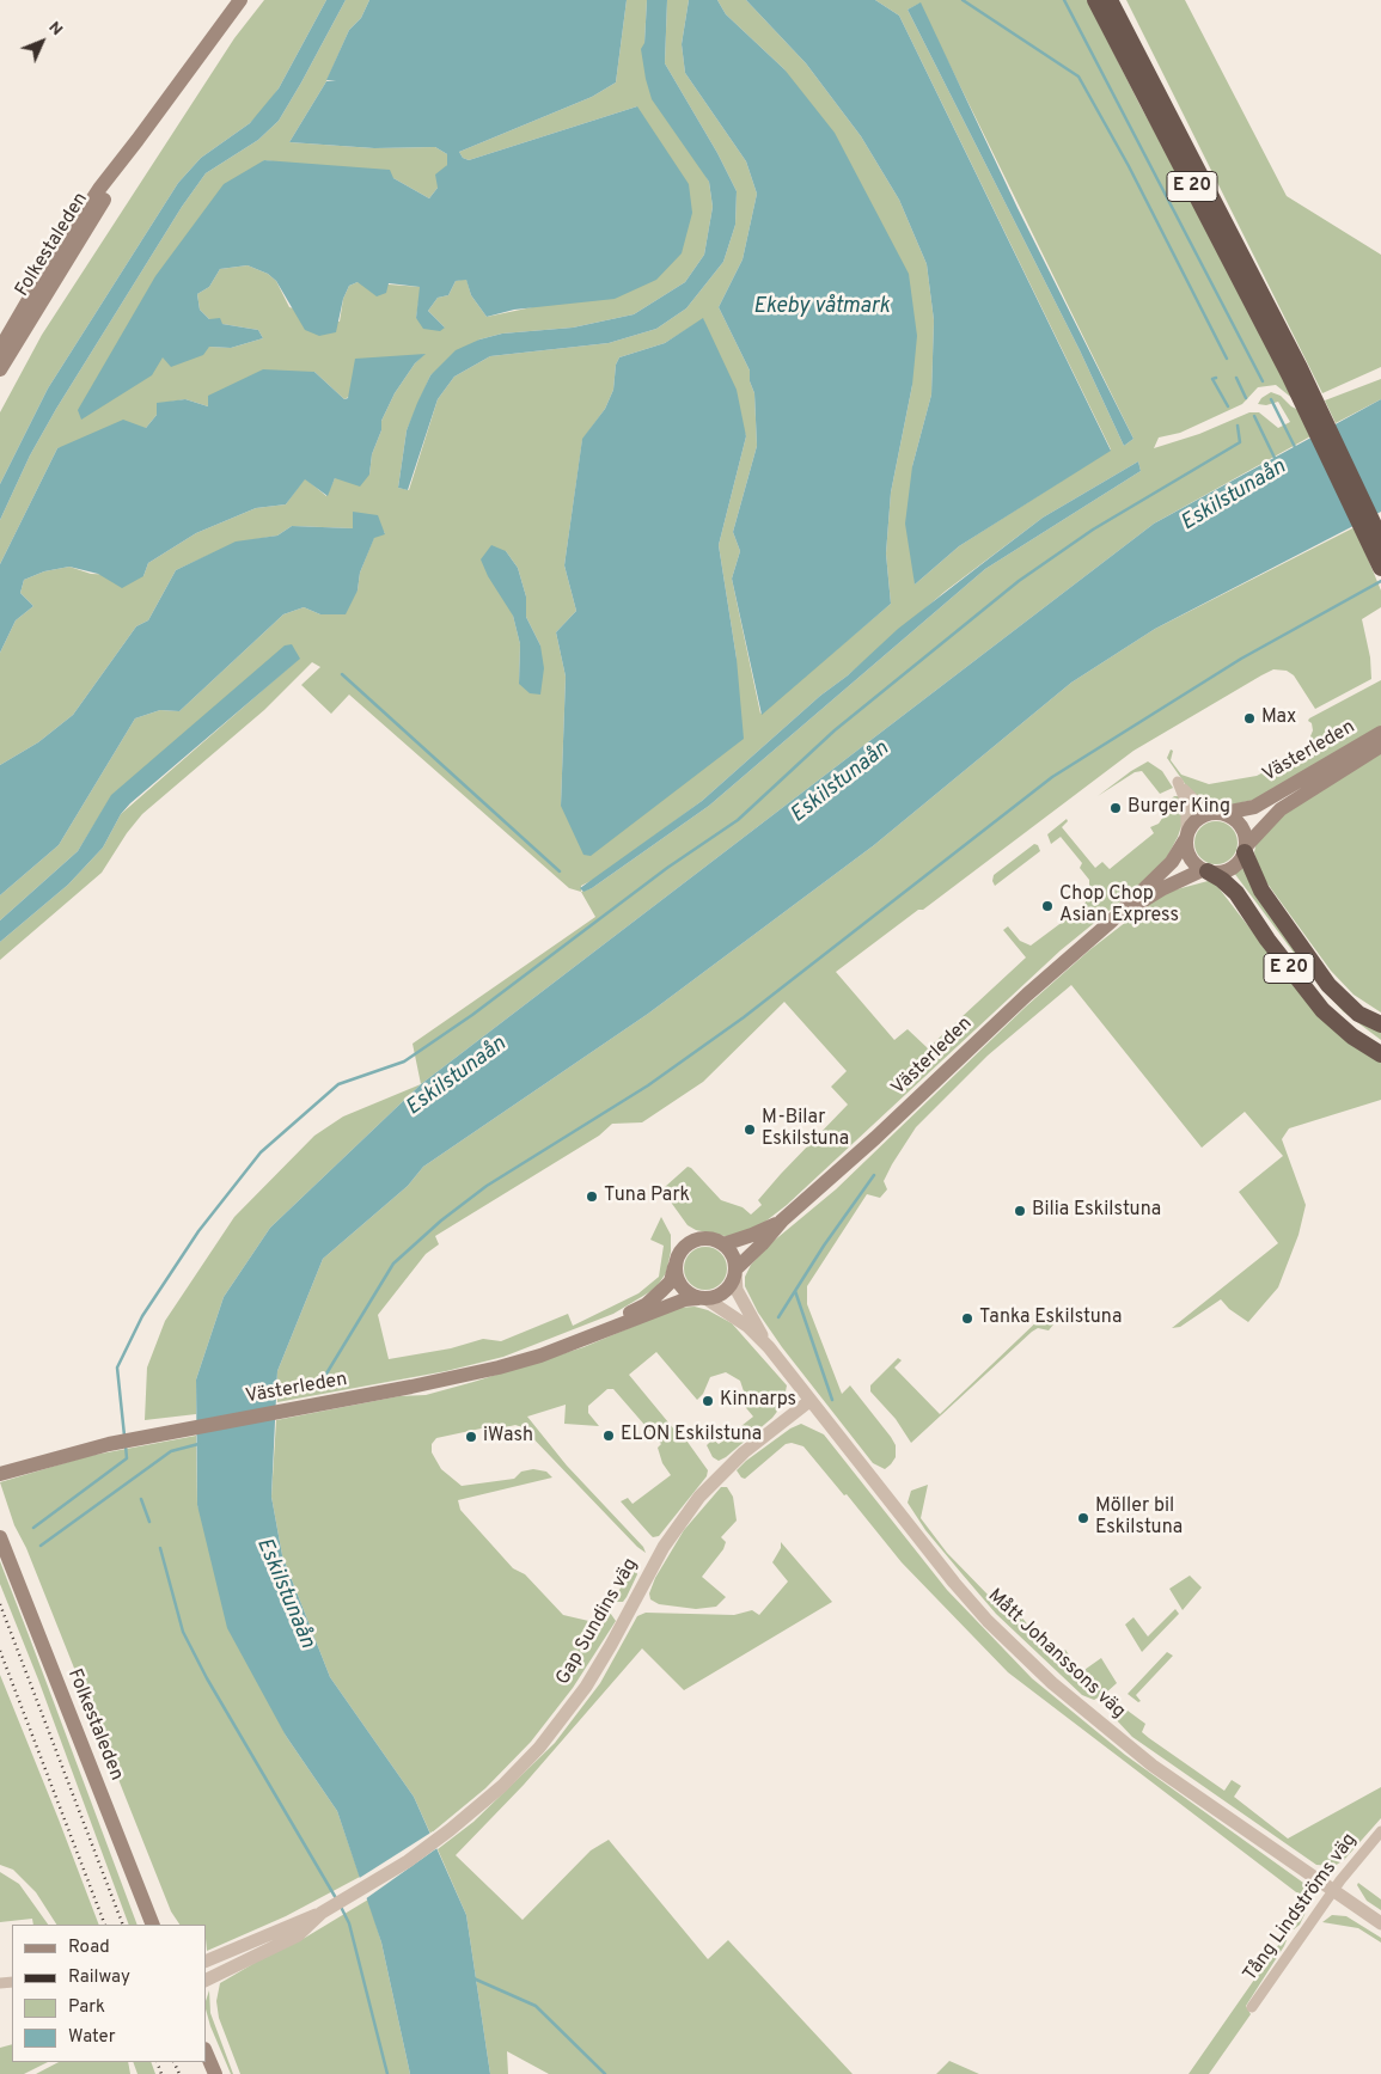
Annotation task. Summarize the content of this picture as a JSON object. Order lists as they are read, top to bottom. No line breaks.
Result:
{"streets":{"highway":["E 20"],"main road":["Folkestaleden","Västerleden"],"street":["Gap Sundins väg","Mått Johanssons väg","Tång Lindströms väg"]},"crossings":[["E 20","Västerleden"],["Västerleden","Mått Johanssons väg"],["Gap Sundins väg","Mått Johanssons väg"],["Mått Johanssons väg","Tång Lindströms väg"]],"water":["Ekeby våtmark","Eskilstunaån"],"places":["Max","Burger King","Chop Chop Asian Express","M-Bilar Eskilstuna","Tuna Park","Bilia Eskilstuna","Tanka Eskilstuna","Kinnarps","ELON Eskilstuna","iWash","Möller bil Eskilstuna"],"legend":["Road","Railway","Park","Water"],"north":"top right"}
